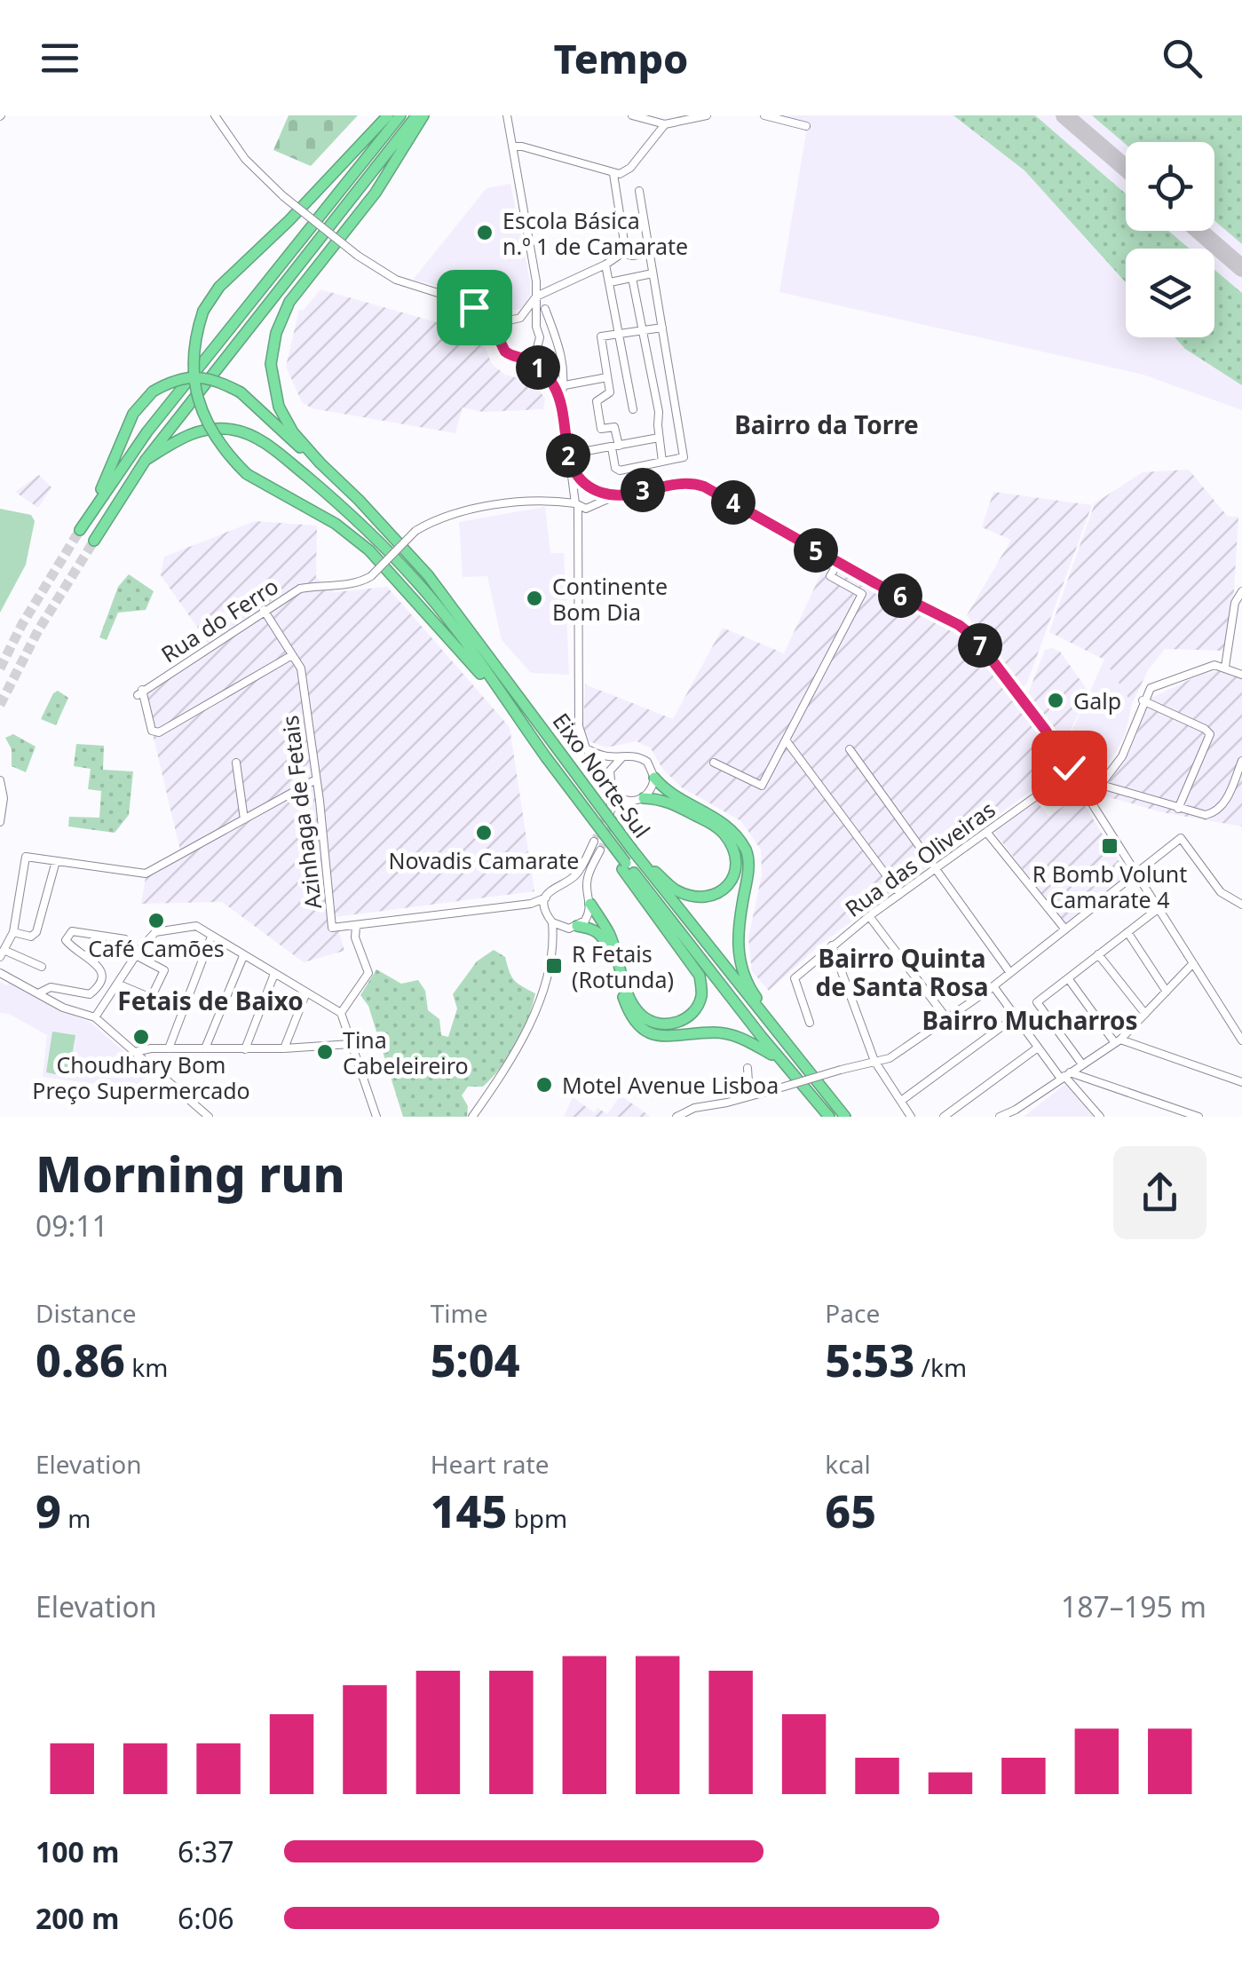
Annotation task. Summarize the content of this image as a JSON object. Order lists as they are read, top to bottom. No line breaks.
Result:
{"streets":{"highway":["Eixo Norte-Sul"],"street":["Rua do Ferro","Azinhaga de Fetais","Rua das Oliveiras"]},"crossings":[["Rua do Ferro","Azinhaga de Fetais"]],"districts":["Bairro da Torre","Bairro Quinta de Santa Rosa","Fetais de Baixo","Bairro Mucharros"],"places":{"other":["Escola Básica n.º 1 de Camarate","Continente Bom Dia","Galp","Novadis Camarate","Café Camões","Choudhary Bom Preço Supermercado","Tina Cabeleireiro","Motel Avenue Lisboa"],"transit":["R Bomb Volunt Camarate 4","R Fetais (Rotunda)"]},"page":{"header":"Tempo","pins":["1","2","3","4","5","6","7"],"heading":["Morning run","09:11"],"stats":[["Distance","0.86 km"],["Time","5:04"],["Pace","5:53 /km"],["Elevation","9 m"],["Heart rate","145 bpm"],["kcal","65"]],"chart":["Elevation","187–195 m"],"list":[{"name":"100 m","note":"6:37"},{"name":"200 m","note":"6:06"}]}}
